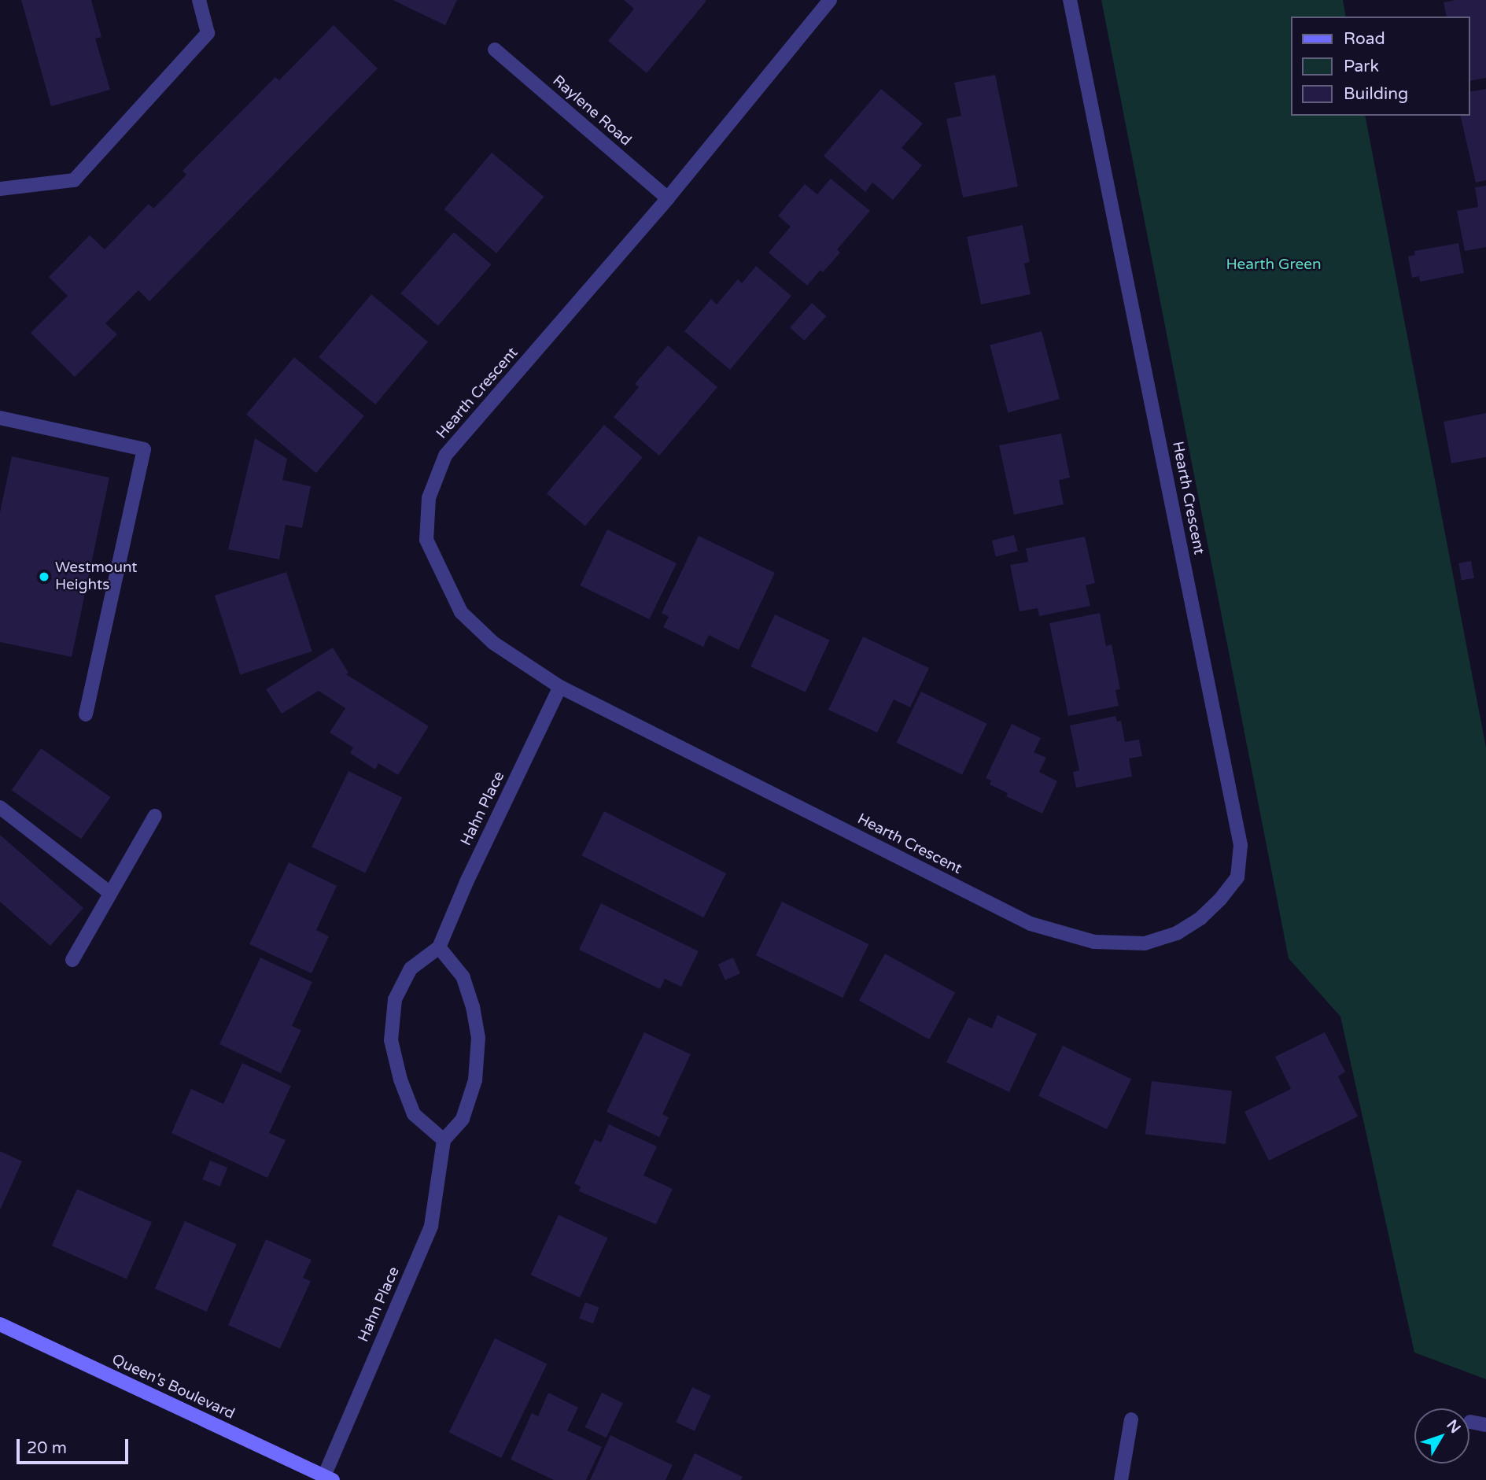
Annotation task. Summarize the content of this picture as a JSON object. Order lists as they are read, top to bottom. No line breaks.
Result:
{"streets":{"street":["Raylene Road","Hearth Crescent","Hahn Place","Queen's Boulevard"]},"crossings":[["Raylene Road","Hearth Crescent"],["Hearth Crescent","Hahn Place"],["Hahn Place","Queen's Boulevard"]],"parks":["Hearth Green"],"places":["Westmount Heights"],"legend":["Road","Park","Building"],"scale_bar":"20 m","north":"top right"}
